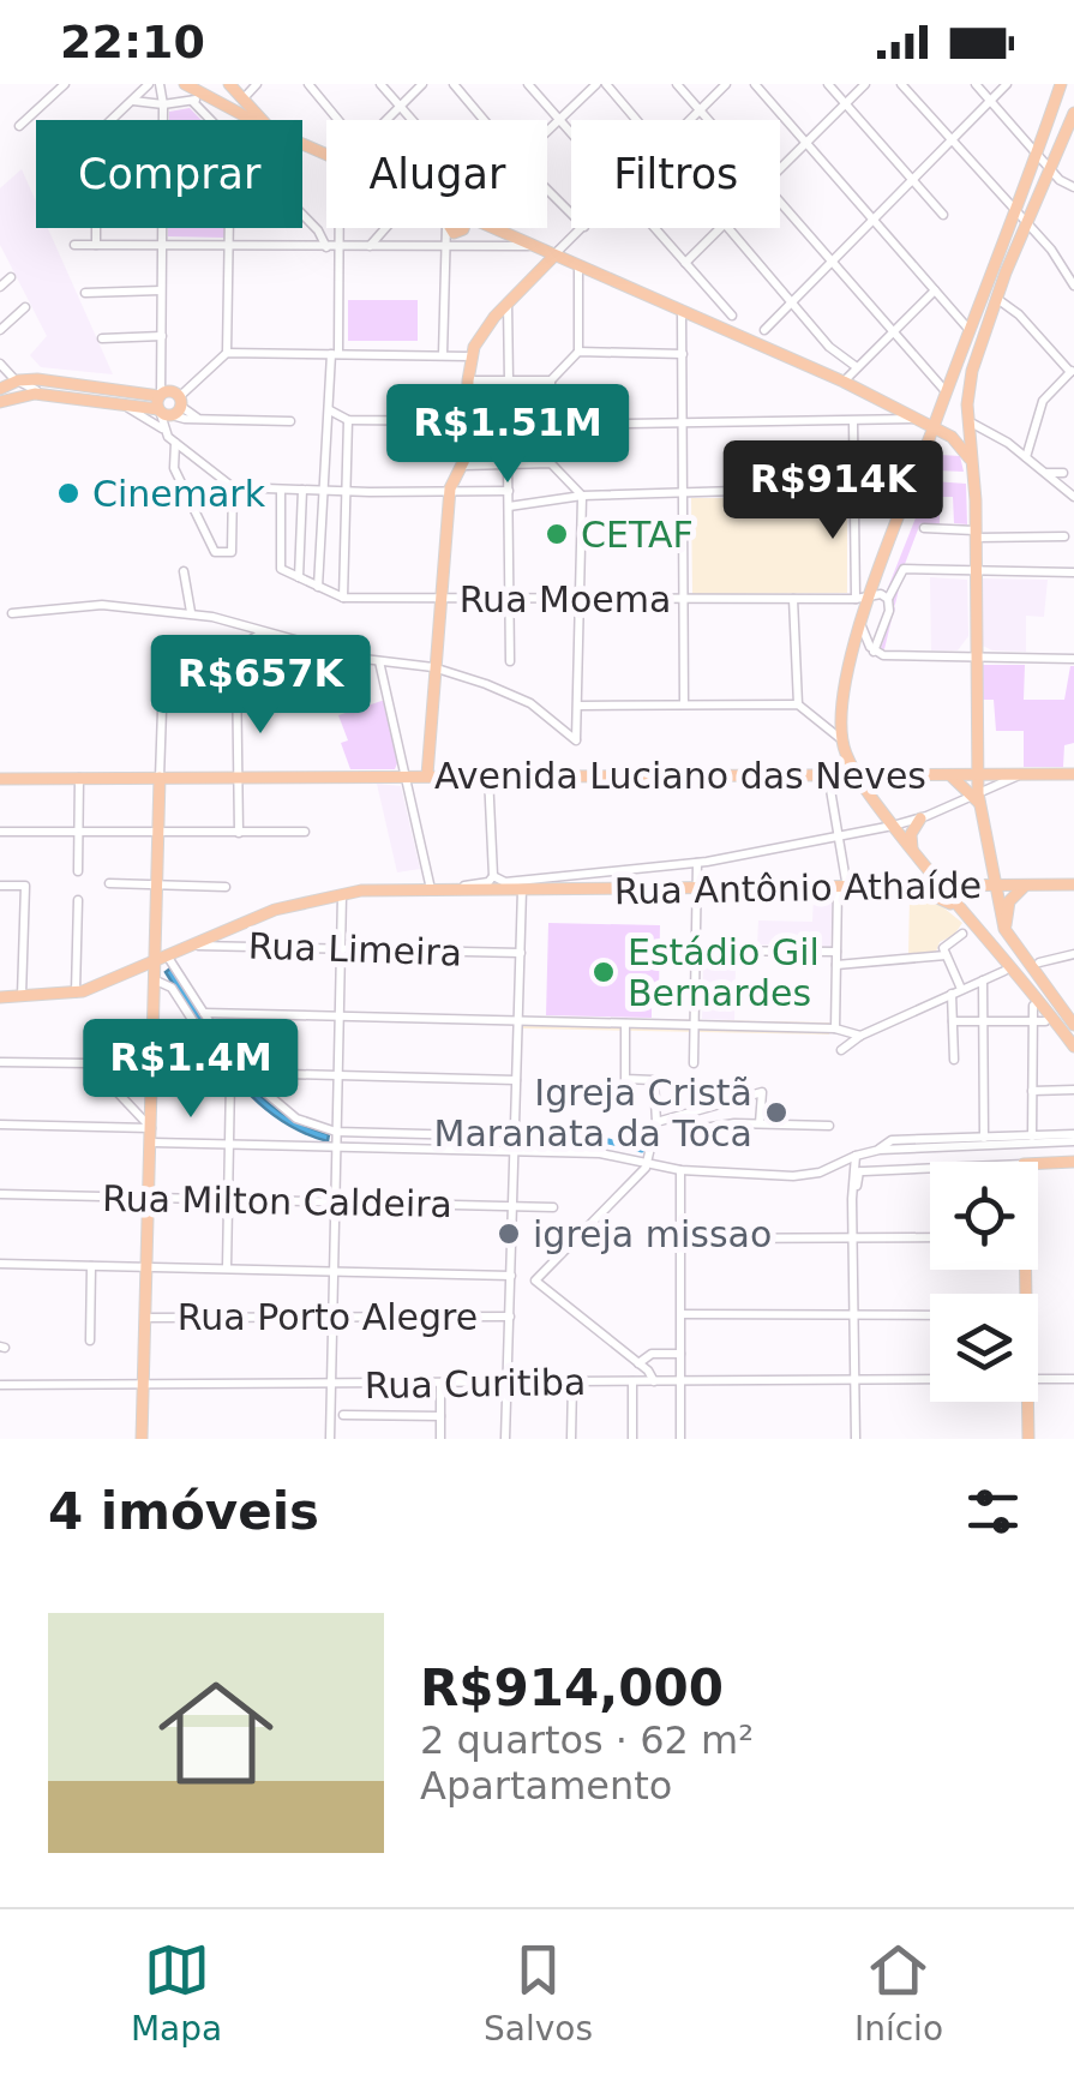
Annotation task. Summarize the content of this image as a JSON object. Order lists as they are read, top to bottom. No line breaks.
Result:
{"streets":{"main road":["Avenida Luciano das Neves","Rua Antônio Athaíde"],"street":["Rua Moema","Rua Limeira","Rua Milton Caldeira","Rua Porto Alegre","Rua Curitiba"]},"crossings":[["Rua Antônio Athaíde","Rua Limeira"]],"places":["Cinemark","CETAF","Estádio Gil Bernardes","Igreja Cristã Maranata da Toca","igreja missao"],"page":{"status":"22:10","chip":["Comprar","Alugar","Filtros"],"price":["R$1.51M","R$914K","R$657K","R$1.4M"],"heading":"4 imóveis","list":[{"name":"R$914,000","note":"2 quartos · 62 m² · Apartamento"}],"tabs":["Mapa","Salvos","Início"]}}
